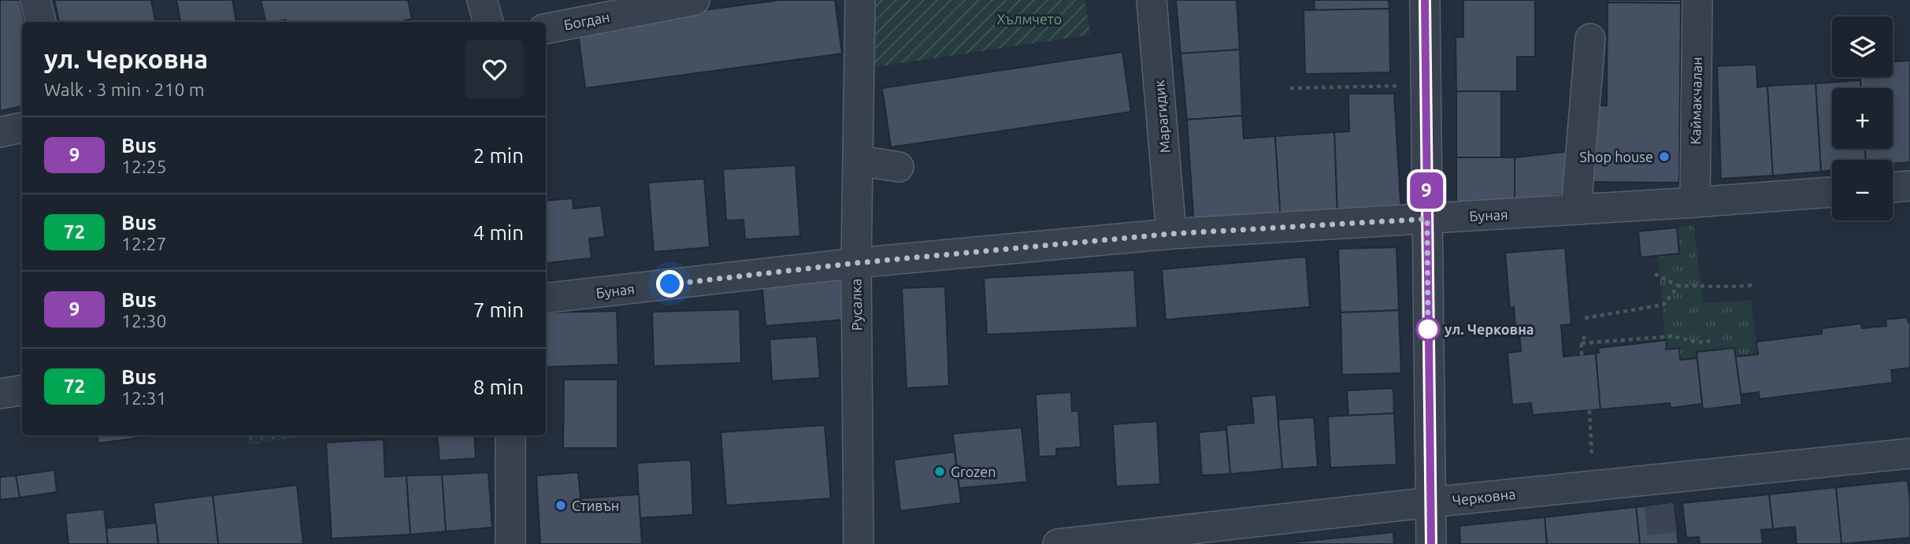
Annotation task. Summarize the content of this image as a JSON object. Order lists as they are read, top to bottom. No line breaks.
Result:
{"streets":{"street":["Богдан","Каймакчалан","Марагидик","Буная","Русалка","Черковна"]},"crossings":[["Каймакчалан","Буная"],["Марагидик","Буная"],["Буная","Русалка"]],"parks":["Хълмчето"],"places":["Shop house","ул. Черковна","Grozen","Стивън"],"lines":["bus line 9"],"page":{"on_map":"9","map_buttons":["+","−"],"heading":["ул. Черковна","Walk · 3 min · 210 m"],"list":[{"mark":"9","name":"Bus","note":"12:25","value":"2 min"},{"mark":"72","name":"Bus","note":"12:27","value":"4 min"},{"mark":"9","name":"Bus","note":"12:30","value":"7 min"},{"mark":"72","name":"Bus","note":"12:31","value":"8 min"}]}}
